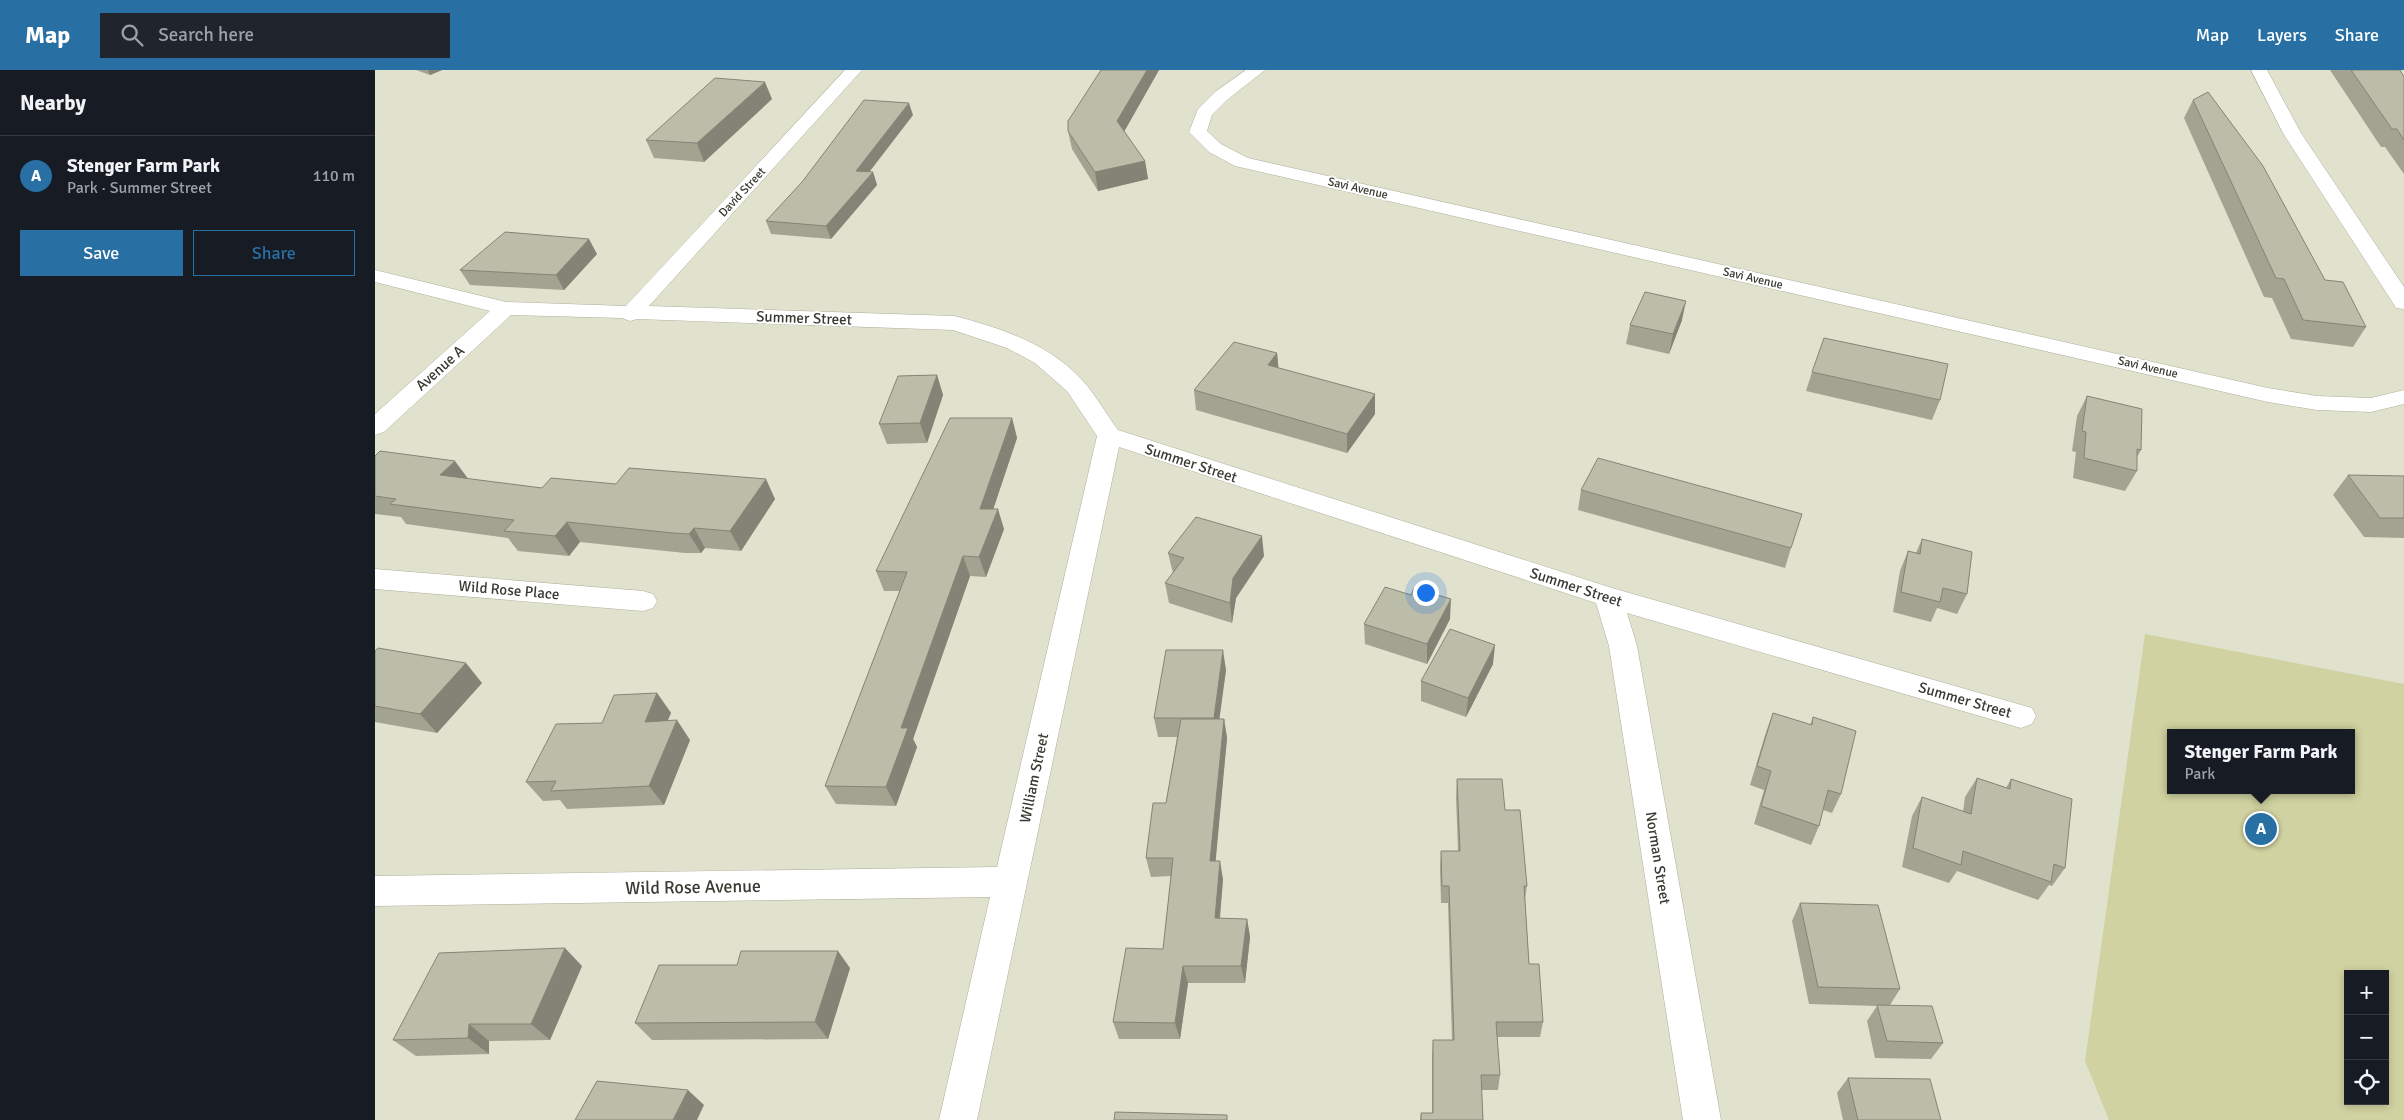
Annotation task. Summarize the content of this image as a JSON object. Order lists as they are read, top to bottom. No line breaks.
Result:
{"streets":{"street":["Savi Avenue","David Street","Summer Street","Avenue A","Wild Rose Place","William Street","Norman Street","Wild Rose Avenue"]},"crossings":[["David Street","Summer Street"],["Summer Street","Avenue A"],["Summer Street","William Street"],["Summer Street","Norman Street"],["William Street","Wild Rose Avenue"]],"page":{"header":"Map","search":"Search here","nav":["Map","Layers","Share"],"heading":"Nearby","list":[{"mark":"A","name":"Stenger Farm Park","note":"Park · Summer Street","value":"110 m"}],"buttons":["Save","Share"],"popup":["Stenger Farm Park","Park"],"pins":"A","map_buttons":["+","−"]}}
